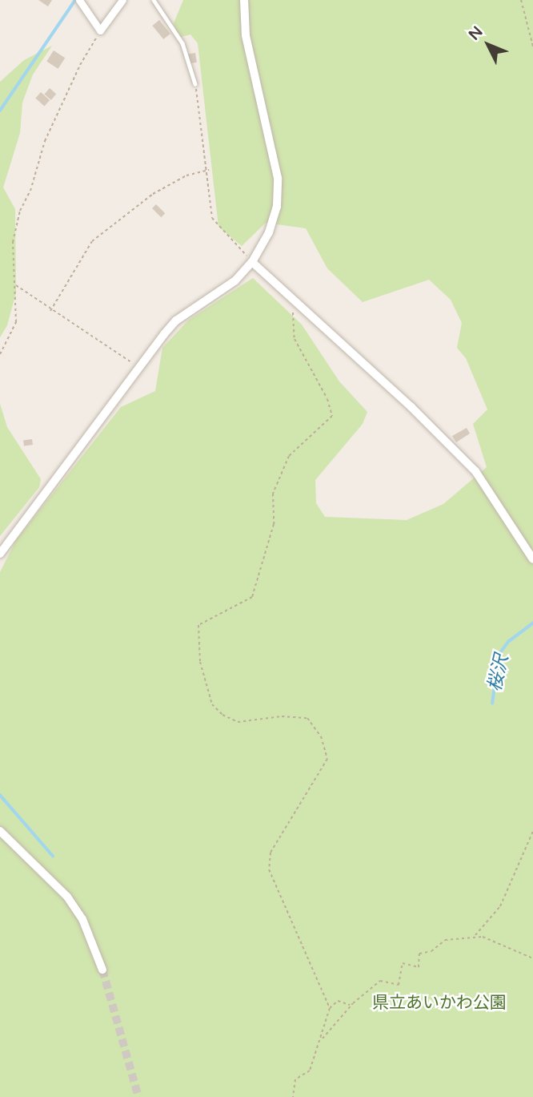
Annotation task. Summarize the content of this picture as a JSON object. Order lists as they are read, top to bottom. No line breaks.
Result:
{"water":["桜沢"],"parks":["県立あいかわ公園"],"north":"top left"}
